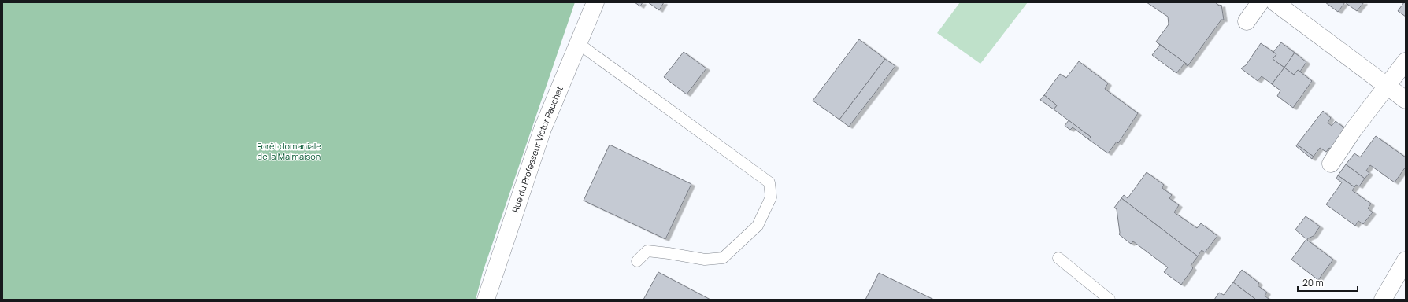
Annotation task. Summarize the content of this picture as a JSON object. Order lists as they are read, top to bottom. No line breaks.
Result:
{"streets":{"street":["Rue du Professeur Victor Pauchet"]},"parks":["Forêt domaniale de la Malmaison"],"scale_bar":"20 m"}
